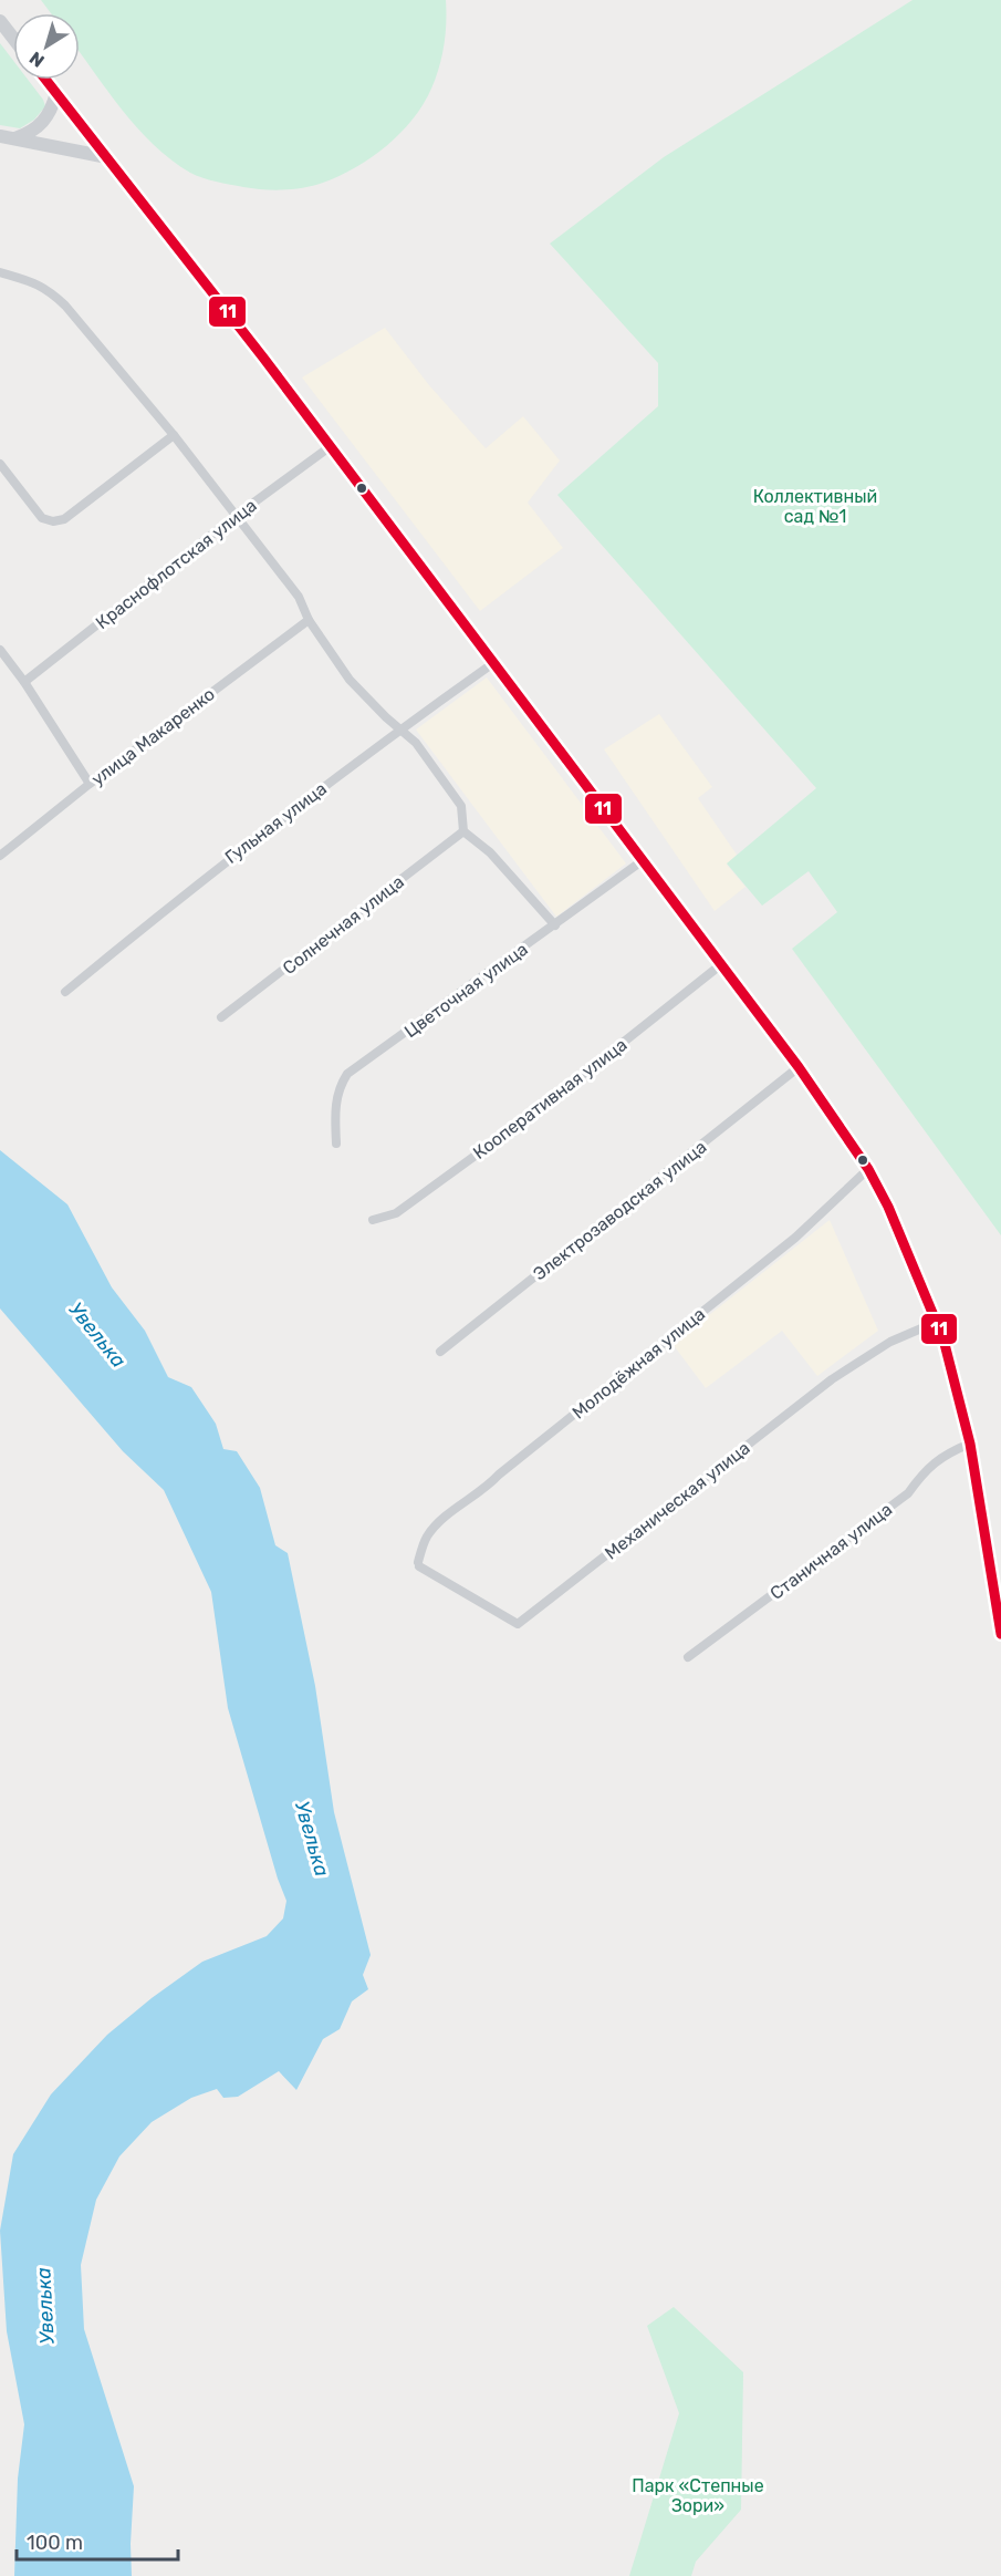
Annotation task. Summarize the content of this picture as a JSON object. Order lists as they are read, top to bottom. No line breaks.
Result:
{"streets":{"street":["Краснофлотская улица","улица Макаренко","Гульная улица","Солнечная улица","Цветочная улица","Кооперативная улица","Электрозаводская улица","Молодёжная улица","Механическая улица","Станичная улица"]},"crossings":[["Молодёжная улица","Механическая улица"]],"water":["Увелька"],"parks":["Коллективный сад №1","Парк «Степные Зори»"],"lines":["transit line 11"],"scale_bar":"100 m","north":"bottom left"}
